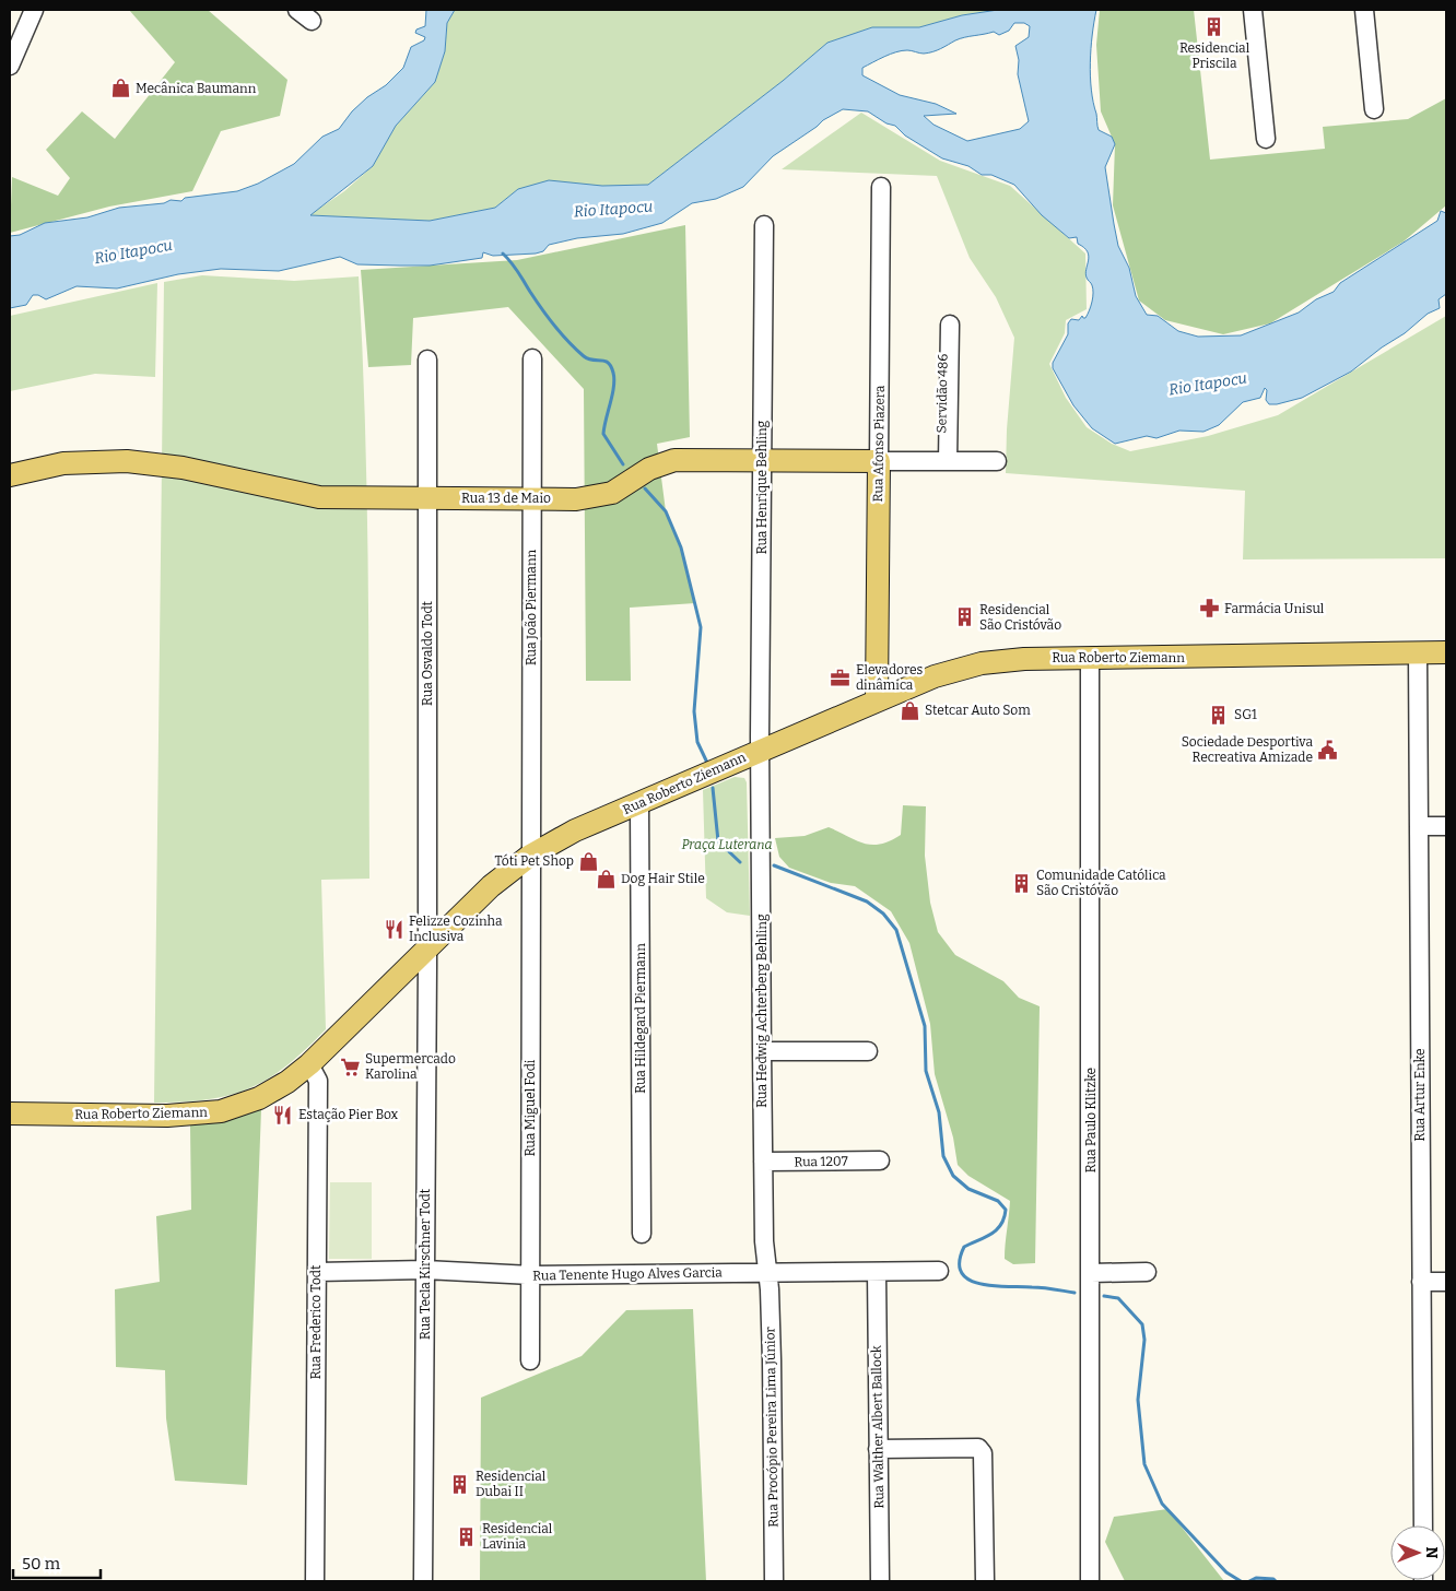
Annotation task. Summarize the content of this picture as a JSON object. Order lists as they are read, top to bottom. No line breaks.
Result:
{"streets":{"main road":["Rua Afonso Piazera","Rua 13 de Maio","Rua Roberto Ziemann"],"street":["Rua Henrique Behling","Rua João Piermann","Rua Osvaldo Todt","Rua Hedwig Achterberg Behling","Rua Hildegard Piermann","Rua Artur Enke","Rua Miguel Fodi","Rua Paulo Klitzke","Rua 1207","Rua Tecla Kirschner Todt","Rua Tenente Hugo Alves Garcia","Rua Frederico Todt","Rua Procópio Pereira Lima Júnior","Rua Walther Albert Ballock"]},"crossings":[["Rua Afonso Piazera","Rua 13 de Maio"],["Rua Afonso Piazera","Rua Roberto Ziemann"],["Rua Henrique Behling","Rua 13 de Maio"],["Rua Henrique Behling","Rua Roberto Ziemann"],["Rua Henrique Behling","Rua Hedwig Achterberg Behling"],["Rua 13 de Maio","Rua João Piermann"],["Rua 13 de Maio","Rua Osvaldo Todt"],["Rua João Piermann","Rua Roberto Ziemann"],["Rua João Piermann","Rua Miguel Fodi"],["Rua Osvaldo Todt","Rua Roberto Ziemann"],["Rua Osvaldo Todt","Rua Tecla Kirschner Todt"],["Rua Roberto Ziemann","Rua Hedwig Achterberg Behling"],["Rua Roberto Ziemann","Rua Hildegard Piermann"],["Rua Roberto Ziemann","Rua Artur Enke"],["Rua Roberto Ziemann","Rua Miguel Fodi"],["Rua Roberto Ziemann","Rua Paulo Klitzke"],["Rua Roberto Ziemann","Rua Tecla Kirschner Todt"],["Rua Roberto Ziemann","Rua Frederico Todt"],["Rua Hedwig Achterberg Behling","Rua 1207"],["Rua Hedwig Achterberg Behling","Rua Tenente Hugo Alves Garcia"],["Rua Hedwig Achterberg Behling","Rua Procópio Pereira Lima Júnior"],["Rua Miguel Fodi","Rua Tenente Hugo Alves Garcia"],["Rua Tecla Kirschner Todt","Rua Tenente Hugo Alves Garcia"],["Rua Tenente Hugo Alves Garcia","Rua Frederico Todt"],["Rua Tenente Hugo Alves Garcia","Rua Procópio Pereira Lima Júnior"],["Rua Tenente Hugo Alves Garcia","Rua Walther Albert Ballock"]],"water":["Rio Itapocu"],"parks":["Praça Luterana"],"places":{"building":["Residencial Priscila","Residencial São Cristóvão","SG1","Comunidade Católica São Cristóvão","Residencial Dubai II","Residencial Lavinia"],"shop":["Mecânica Baumann","Stetcar Auto Som","Tóti Pet Shop","Dog Hair Stile"],"pharmacy":["Farmácia Unisul"],"office":["Elevadores dinâmica"],"public building":["Sociedade Desportiva Recreativa Amizade"],"restaurant":["Felizze Cozinha Inclusiva","Estação Pier Box"],"supermarket":["Supermercado Karolina"]},"scale_bar":"50 m","north":"right"}
